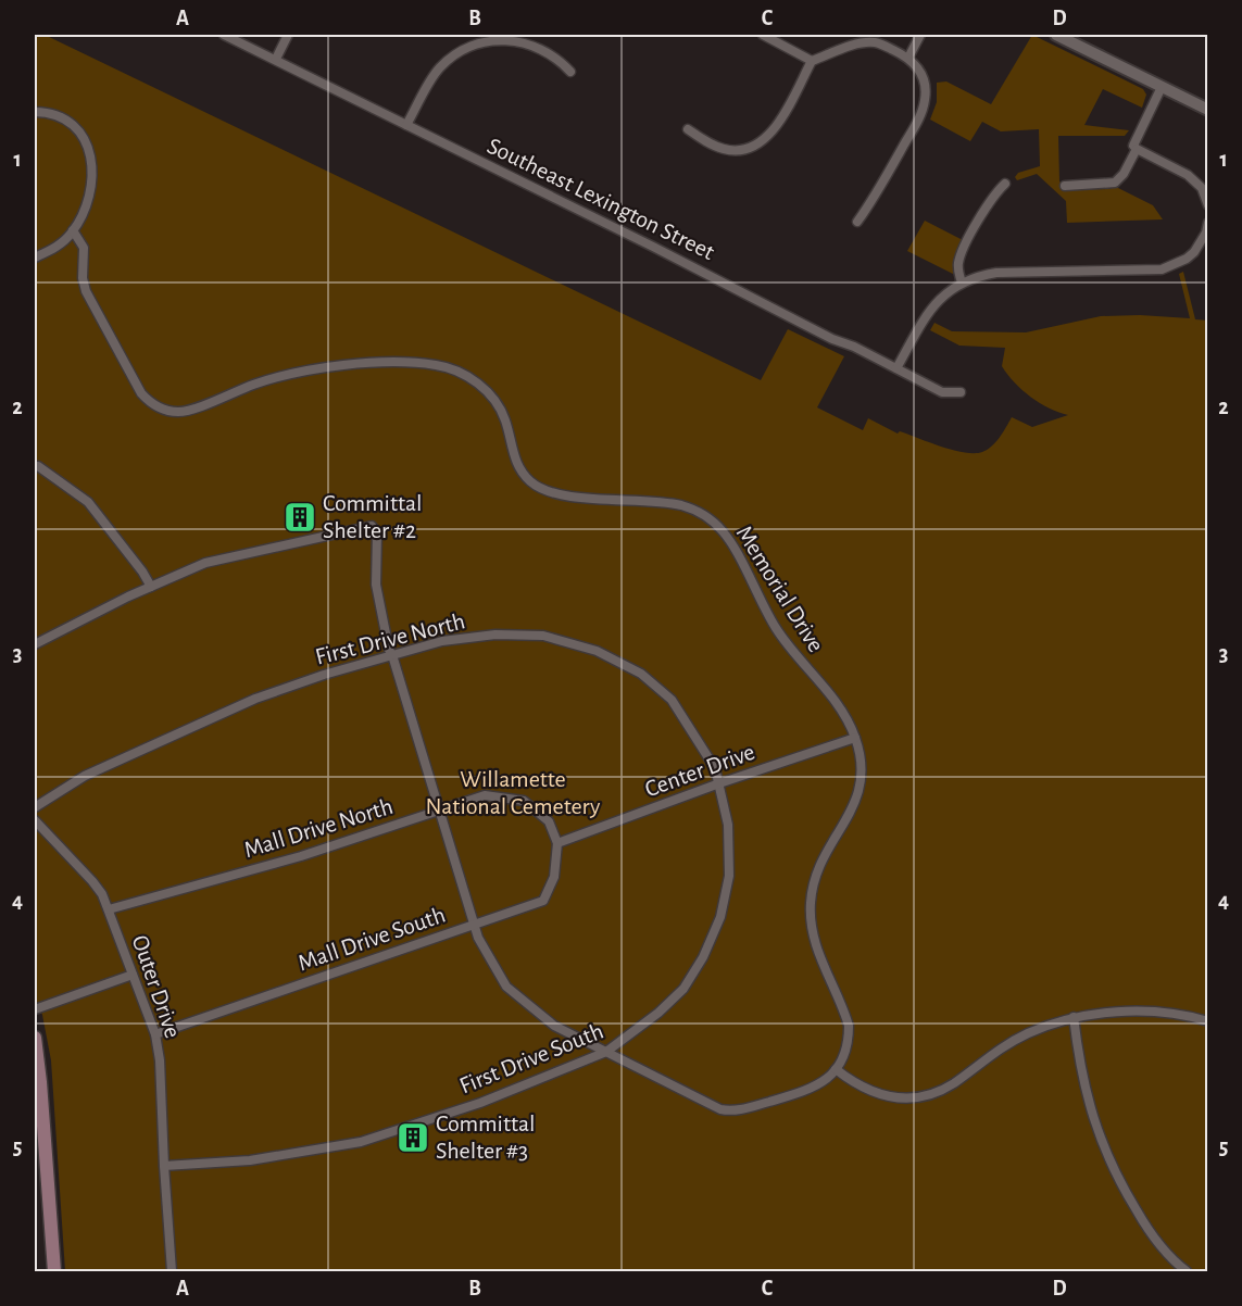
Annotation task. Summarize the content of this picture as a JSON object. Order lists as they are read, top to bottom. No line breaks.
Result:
{"streets":{"street":["Southeast Lexington Street","Memorial Drive","First Drive North","Center Drive","Mall Drive North","Mall Drive South","Outer Drive","First Drive South"]},"crossings":[["Memorial Drive","First Drive North"],["Memorial Drive","Center Drive"],["Memorial Drive","Mall Drive North"],["Memorial Drive","Mall Drive South"],["Memorial Drive","First Drive South"],["First Drive North","Center Drive"],["First Drive North","First Drive South"],["Center Drive","Mall Drive North"],["Center Drive","Mall Drive South"],["Center Drive","First Drive South"],["Mall Drive North","Mall Drive South"],["Mall Drive North","Outer Drive"],["Mall Drive South","Outer Drive"],["Outer Drive","First Drive South"]],"parks":["Willamette National Cemetery"],"places":{"building":["Committal Shelter #2","Committal Shelter #3"]},"grid":{"columns":["A","B","C","D"],"rows":["1","2","3","4","5"]}}
